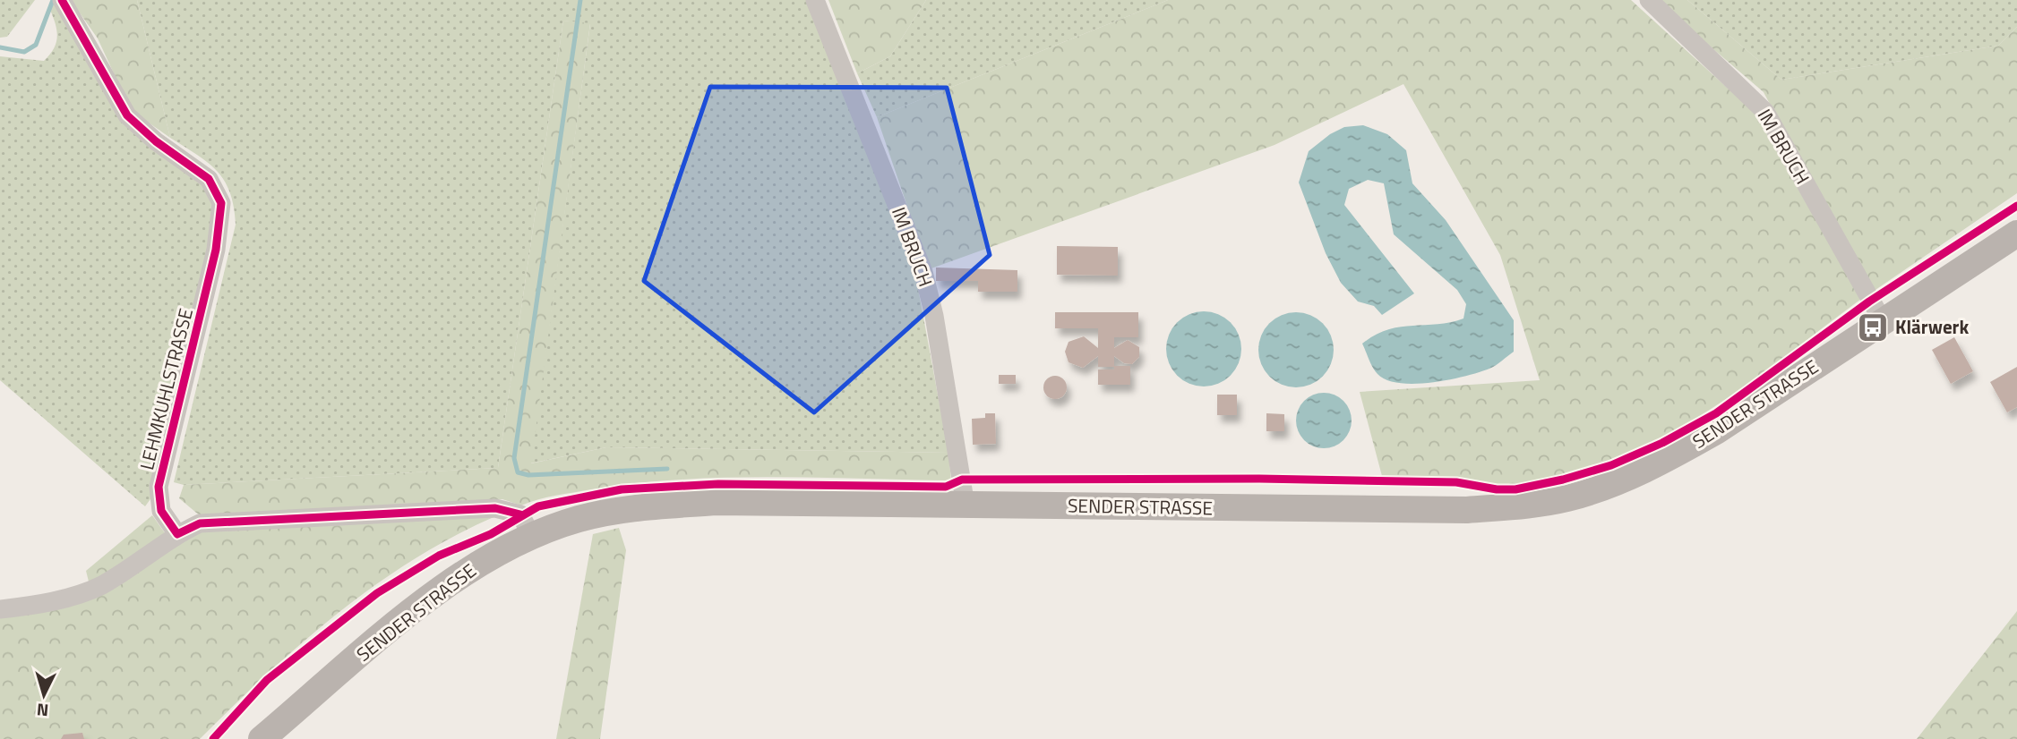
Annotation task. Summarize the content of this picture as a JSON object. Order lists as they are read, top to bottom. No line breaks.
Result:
{"streets":{"main road":["SENDER STRASSE"],"street":["IM BRUCH","LEHMKUHLSTRASSE"]},"crossings":[["IM BRUCH","SENDER STRASSE"]],"places":{"bus stop":["Klärwerk"]},"north":"bottom"}
